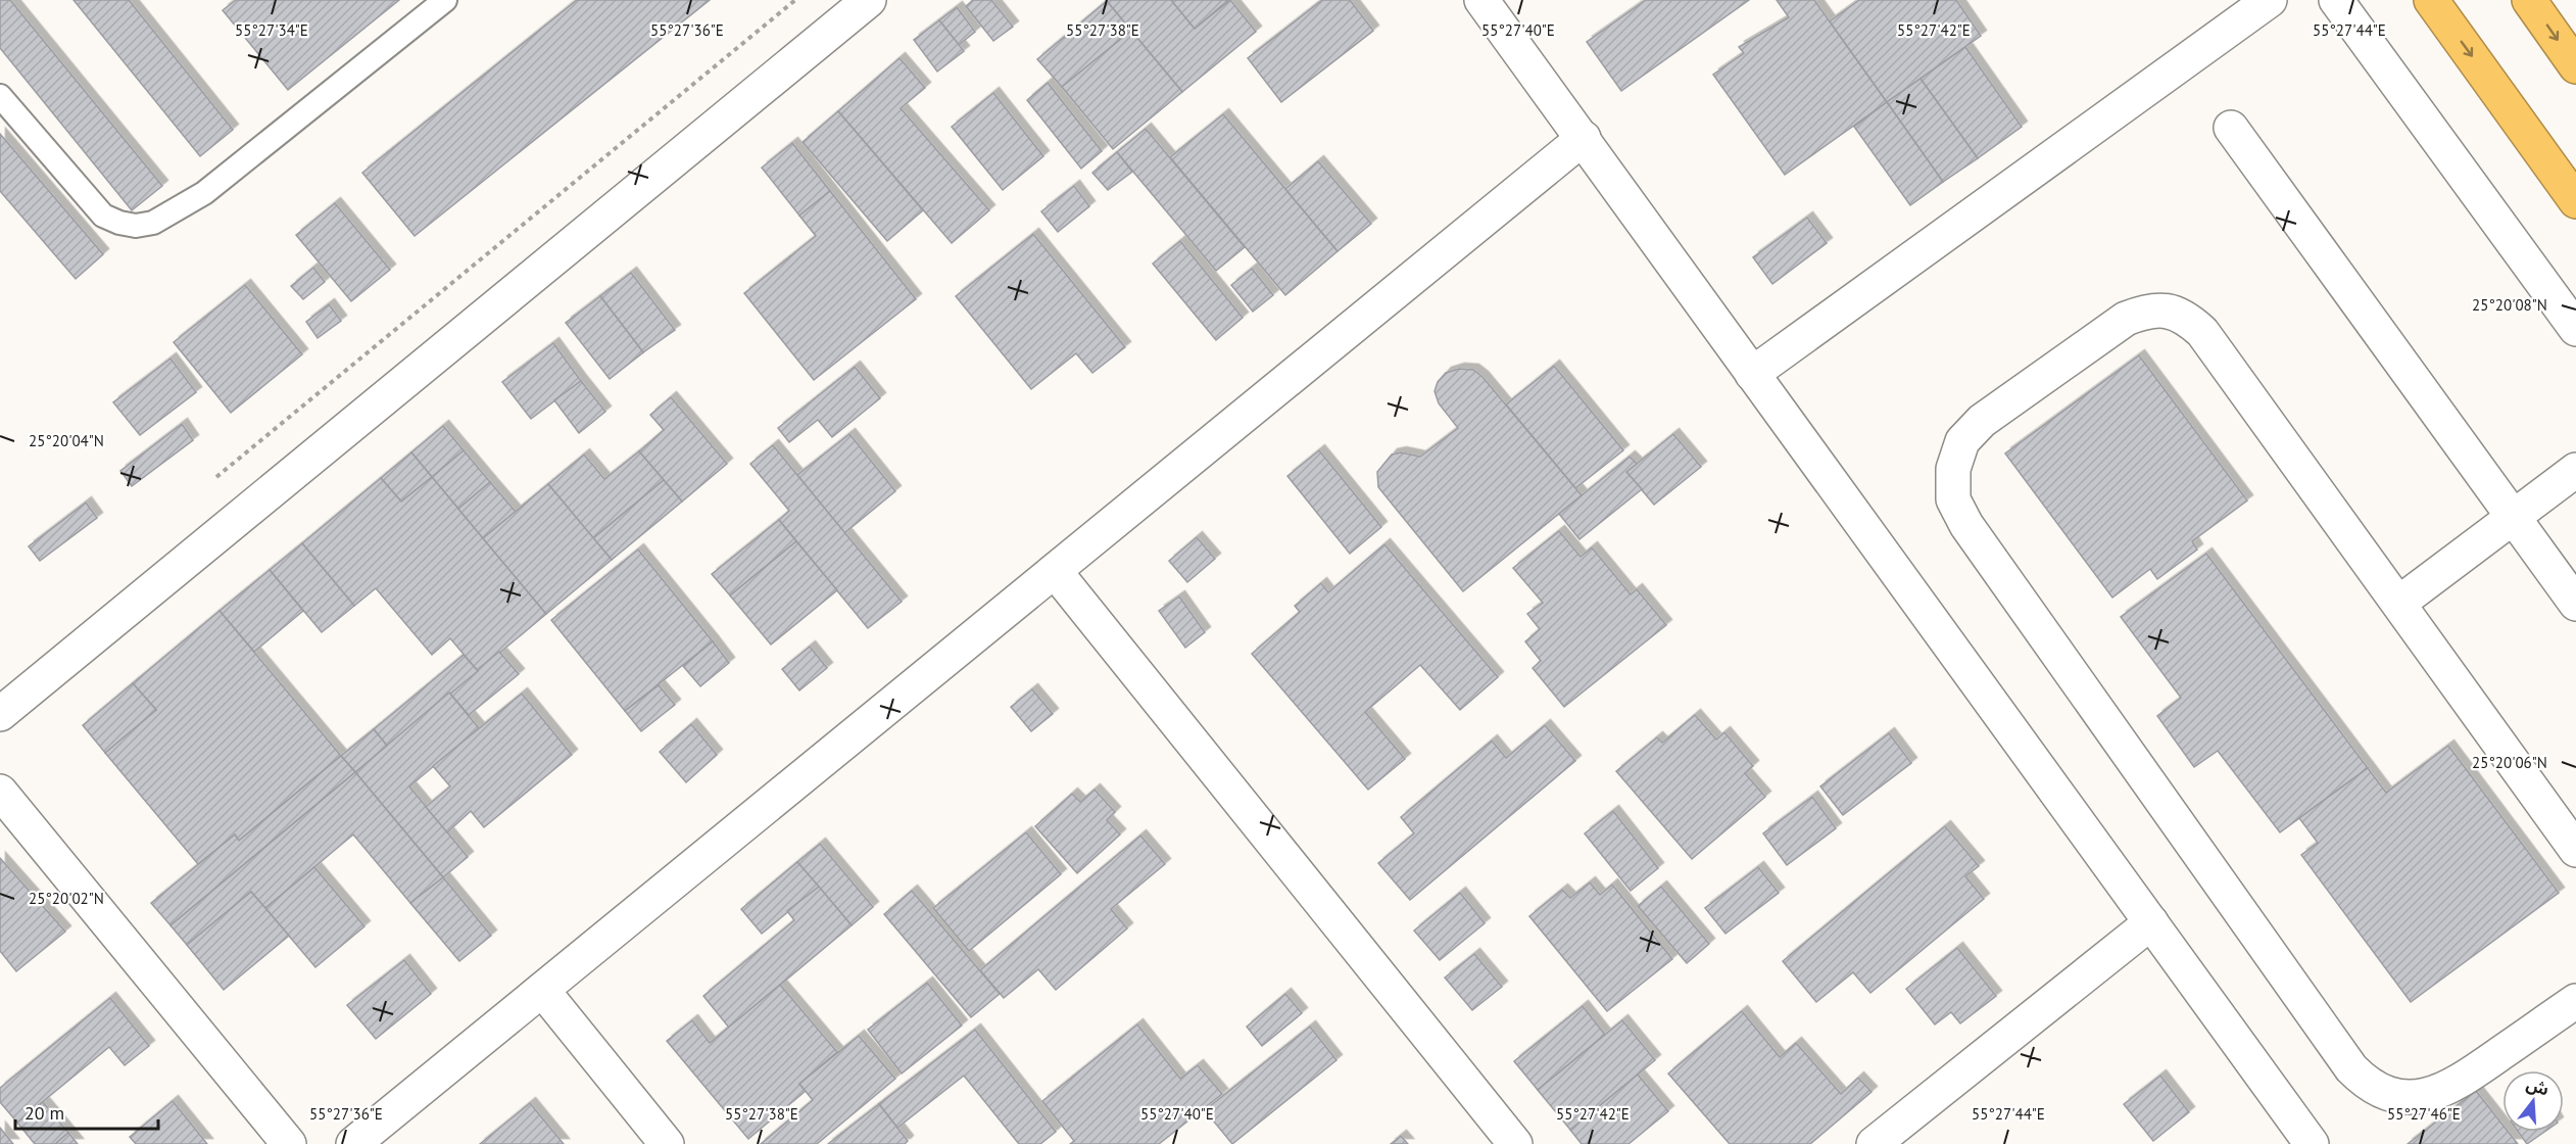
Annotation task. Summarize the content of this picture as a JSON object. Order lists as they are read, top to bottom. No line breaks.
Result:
{"scale_bar":"20 m","north":"top","coordinates":["55°27'34\"E","55°27'36\"E","55°27'38\"E","55°27'40\"E","55°27'42\"E","55°27'44\"E","25°20'08\"N","25°20'04\"N","25°20'06\"N","25°20'02\"N","55°27'46\"E"]}
